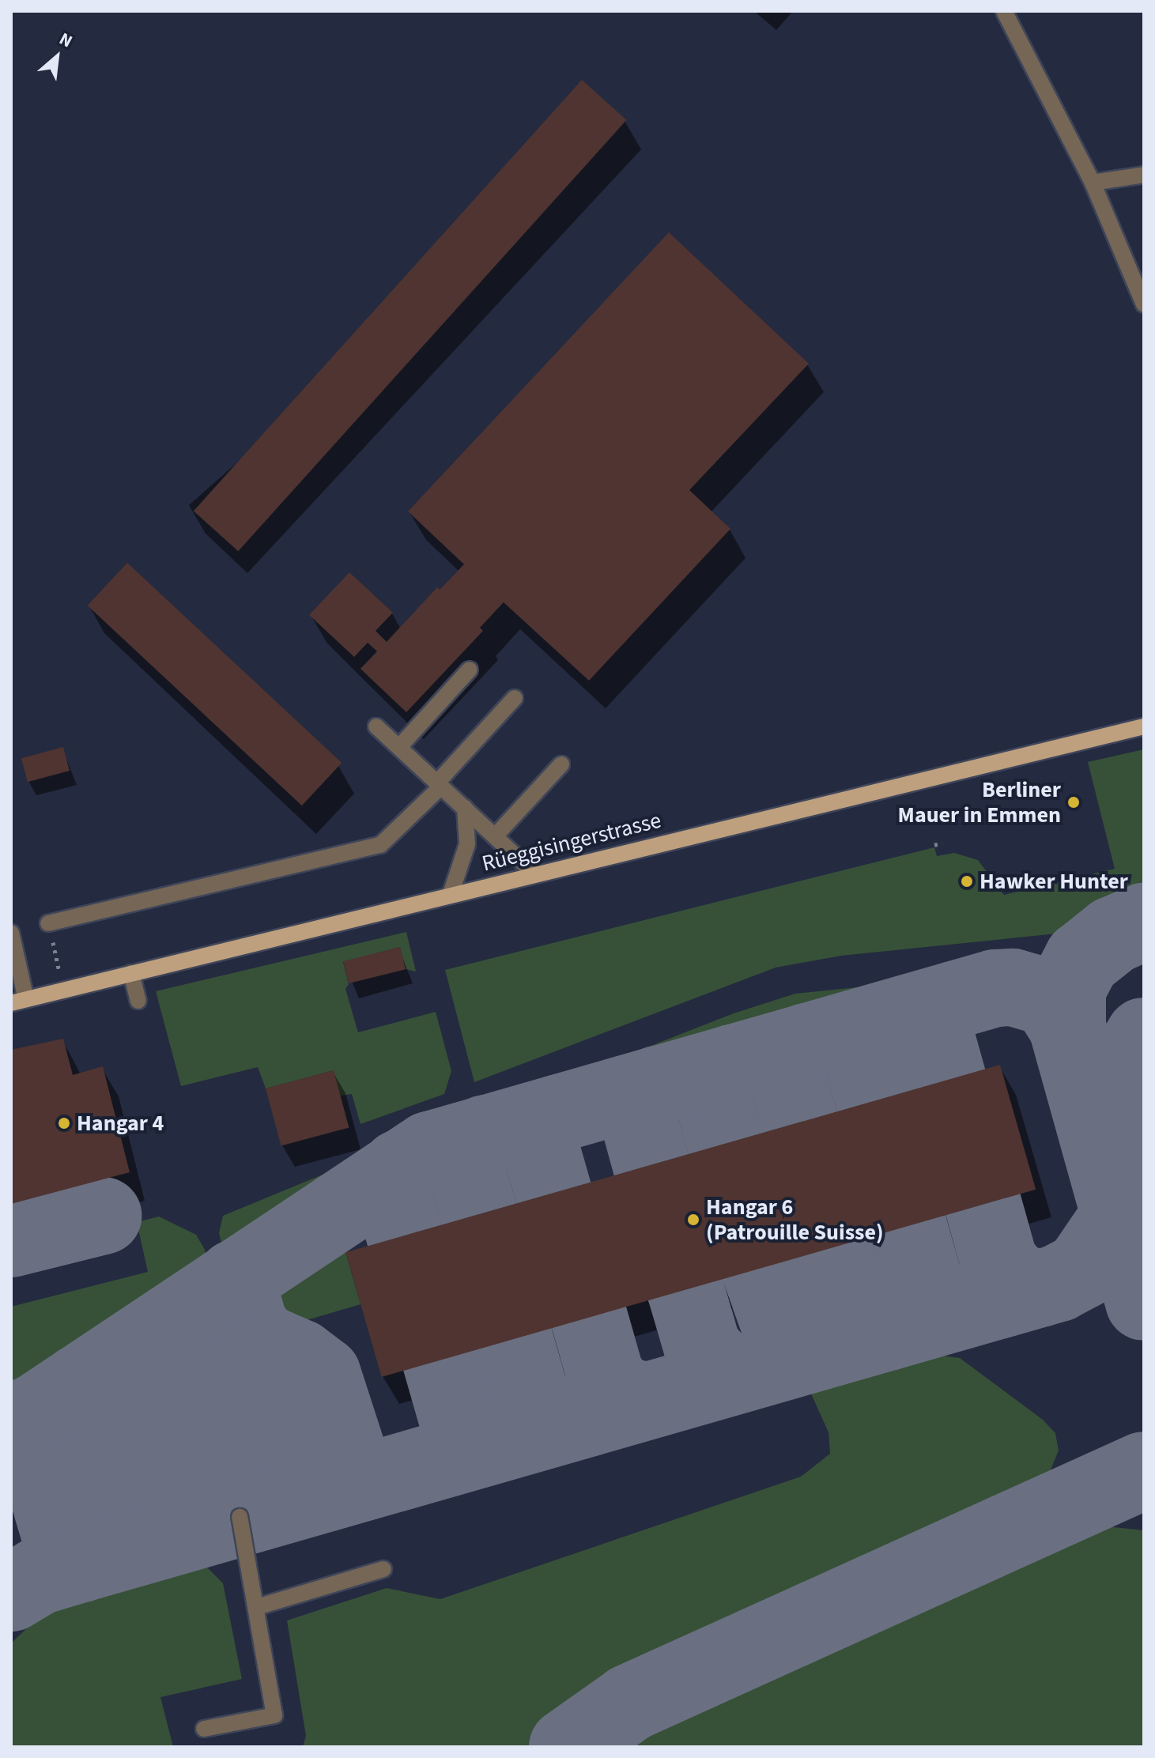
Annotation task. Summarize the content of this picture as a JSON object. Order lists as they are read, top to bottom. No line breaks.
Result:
{"streets":{"main road":["Rüeggisingerstrasse"]},"places":["Berliner Mauer in Emmen","Hawker Hunter","Hangar 4","Hangar 6 (Patrouille Suisse)"],"north":"top right"}
